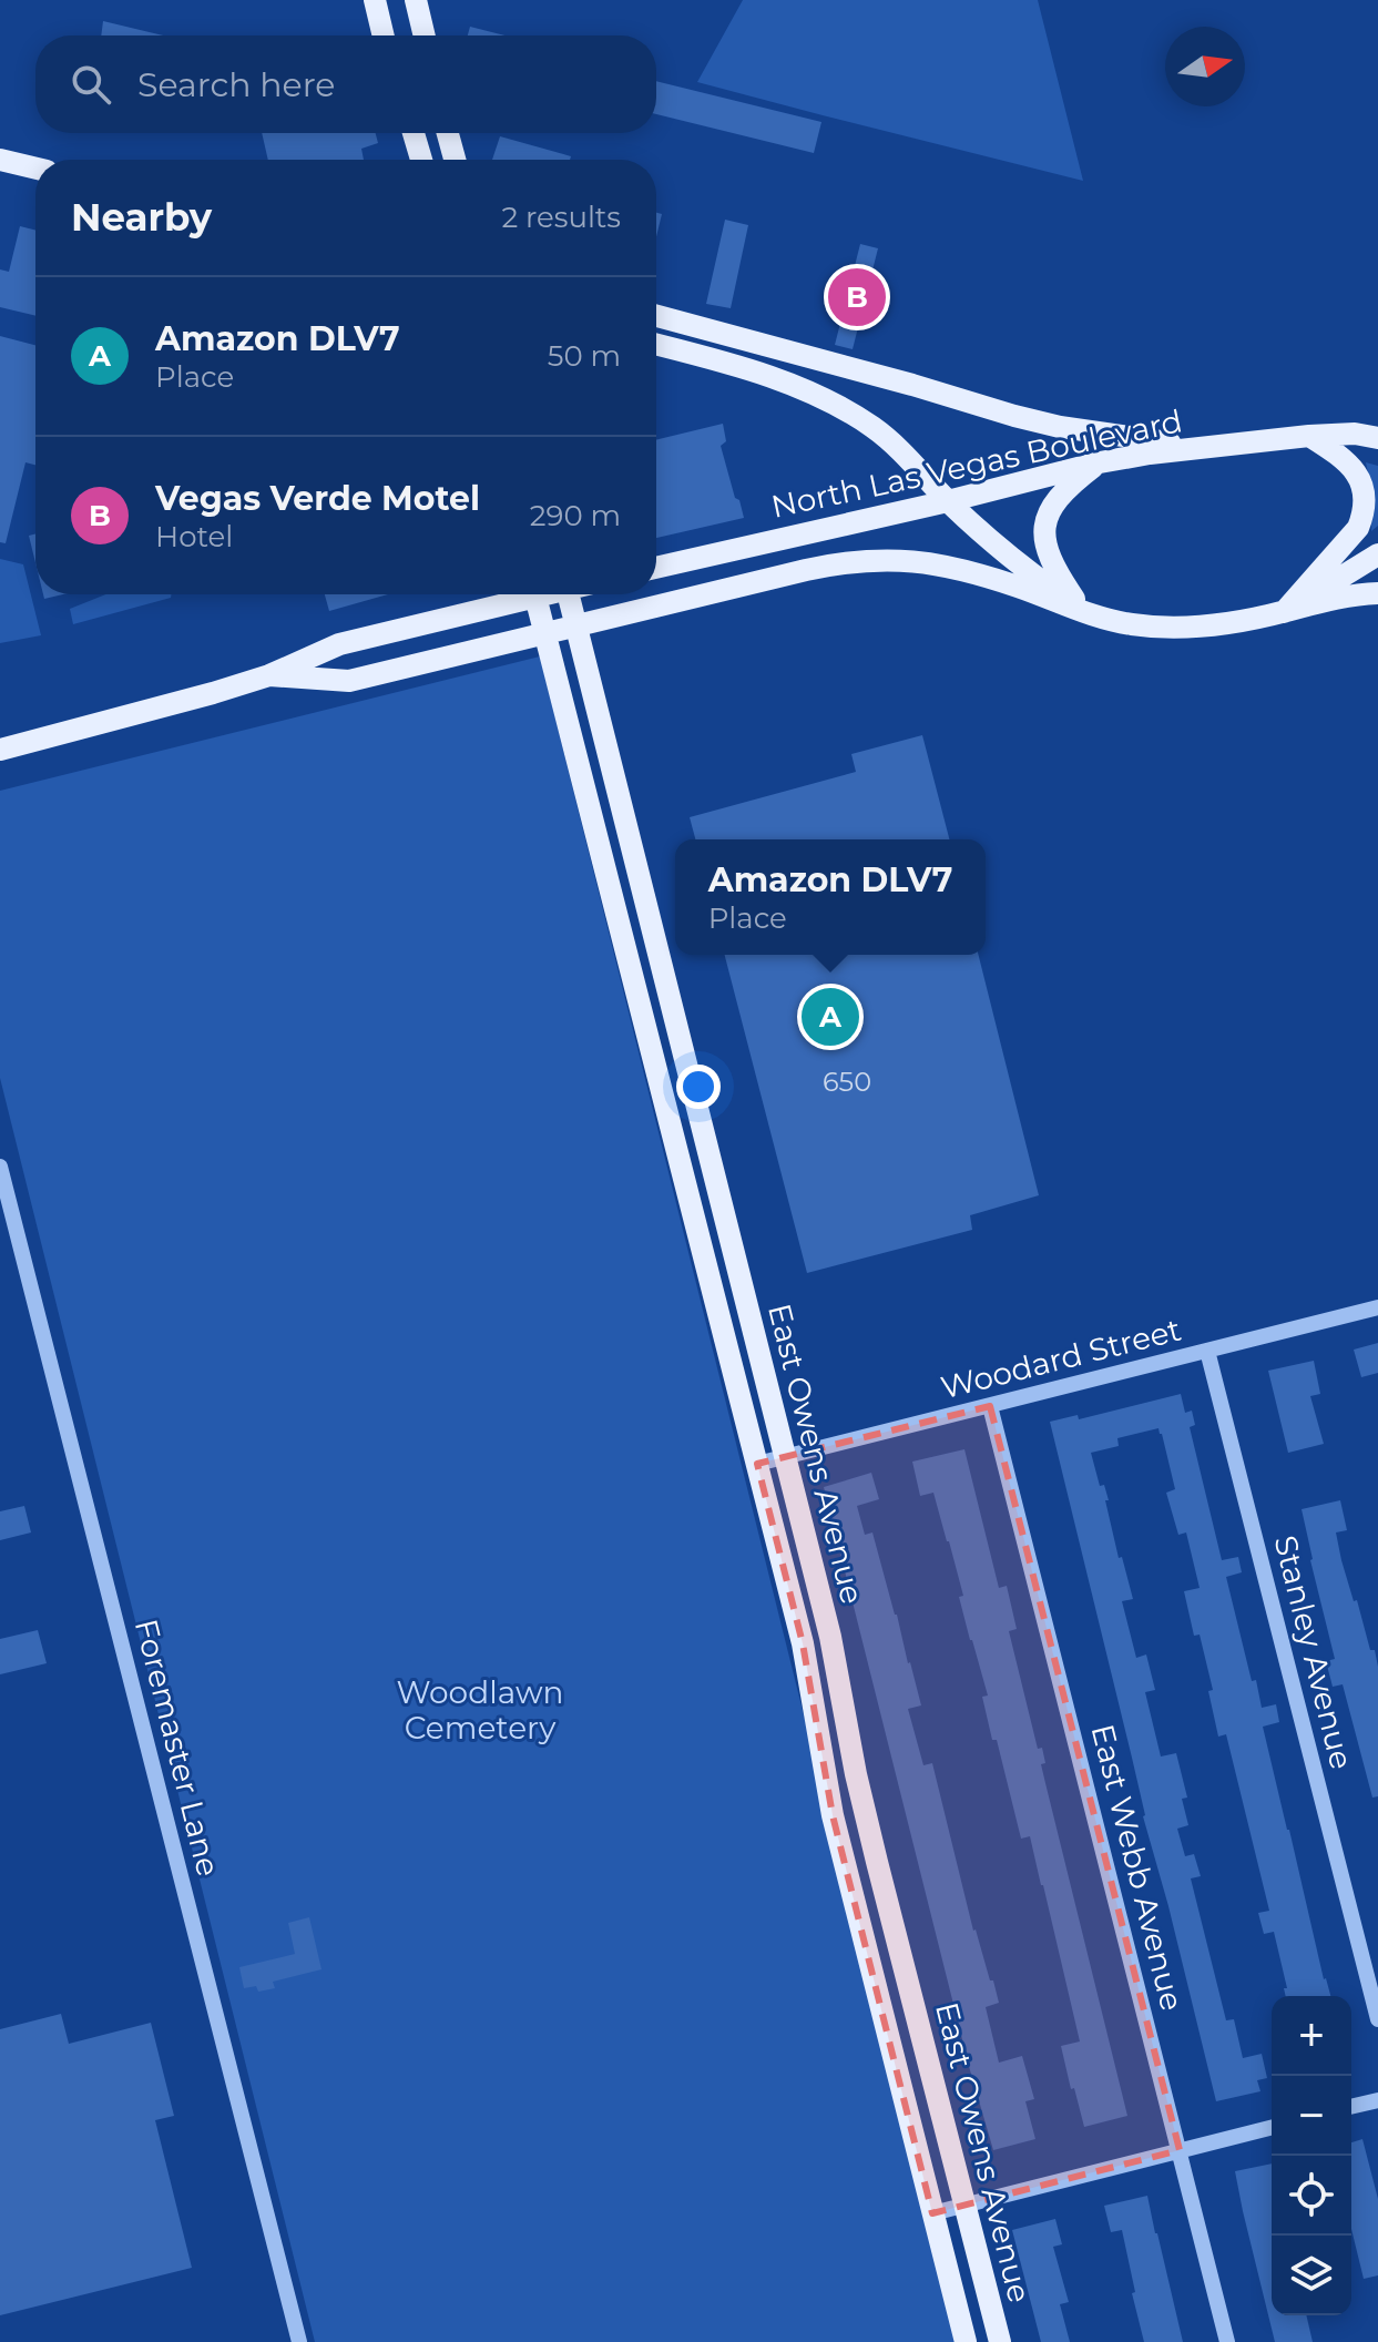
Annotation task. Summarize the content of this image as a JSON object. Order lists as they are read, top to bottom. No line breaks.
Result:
{"streets":{"main road":["North Las Vegas Boulevard","East Owens Avenue"],"street":["Woodard Street","Stanley Avenue","Foremaster Lane","East Webb Avenue"]},"crossings":[["Woodard Street","East Owens Avenue"],["Woodard Street","Stanley Avenue"],["Woodard Street","East Webb Avenue"]],"parks":["Woodlawn Cemetery"],"house_numbers":["650"],"north":"right","page":{"search":"Search here","heading":["Nearby","2 results"],"pins":["B","A"],"list":[{"mark":"A","name":"Amazon DLV7","note":"Place","value":"50 m"},{"mark":"B","name":"Vegas Verde Motel","note":"Hotel","value":"290 m"}],"popup":["Amazon DLV7","Place"],"map_buttons":["+","−"]}}
